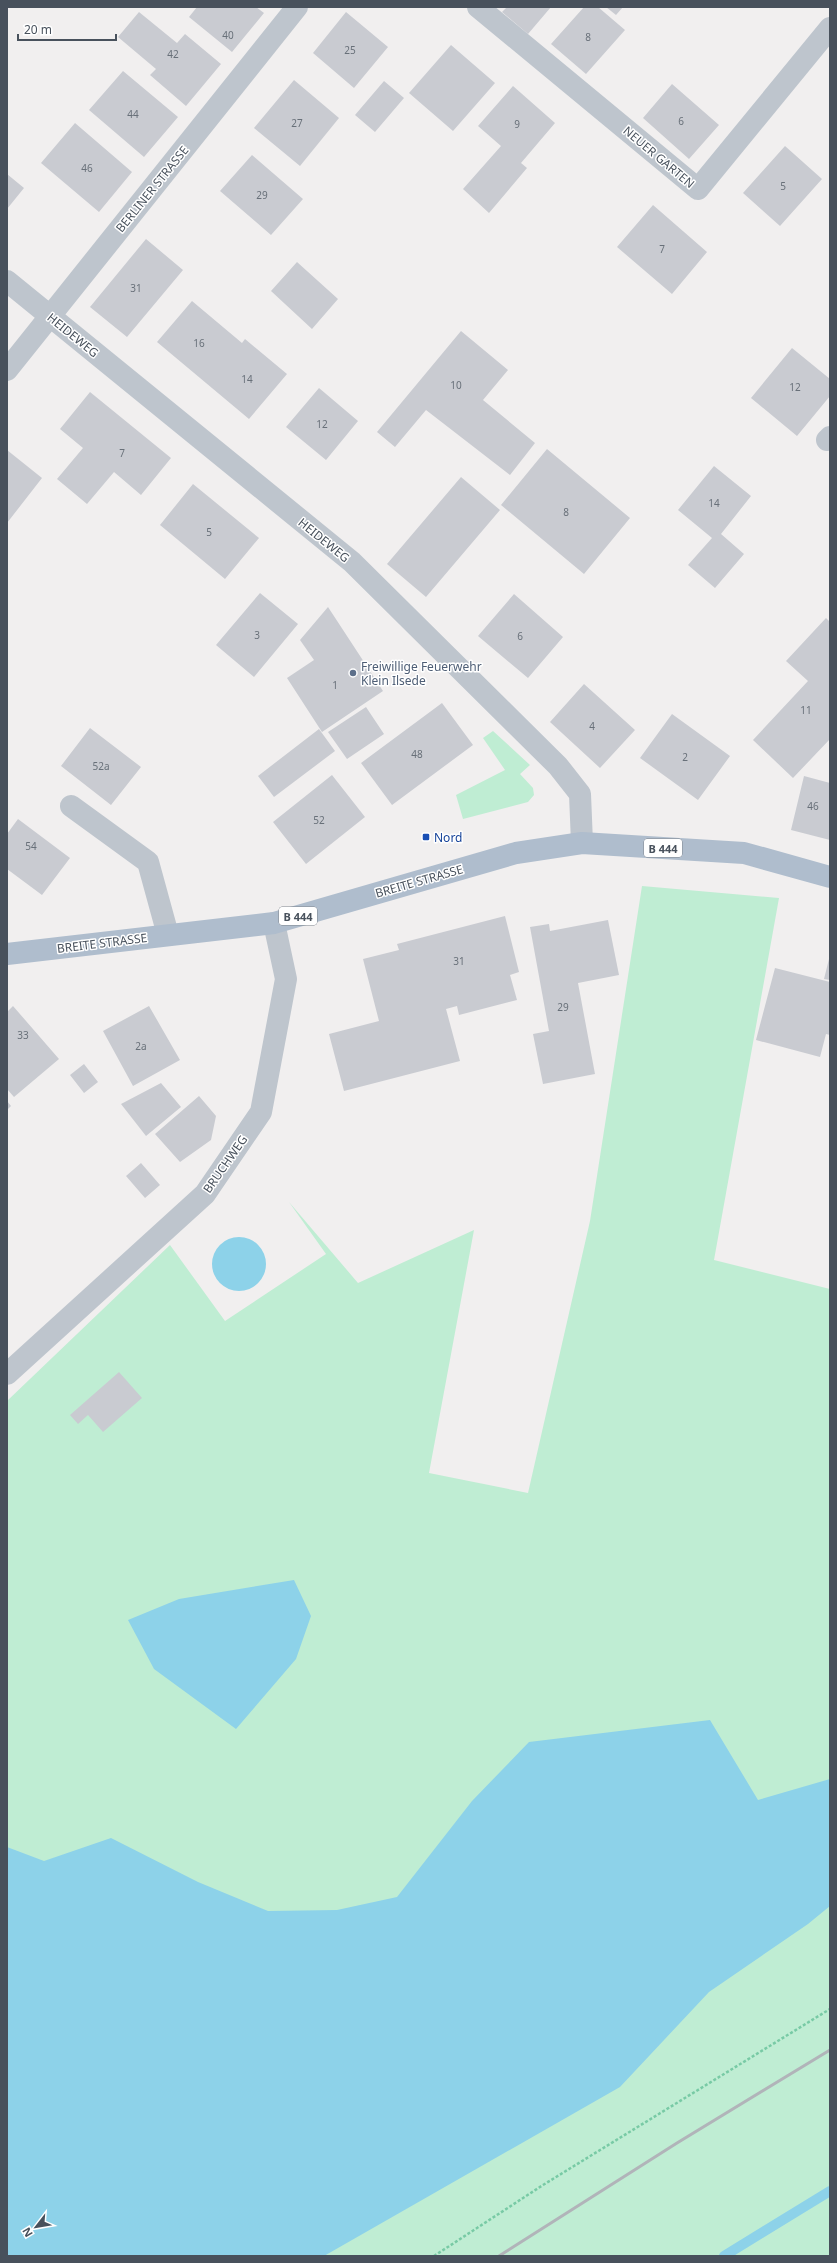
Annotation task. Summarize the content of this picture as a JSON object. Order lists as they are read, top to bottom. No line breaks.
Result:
{"streets":{"main road":["B 444","BREITE STRASSE"],"street":["NEUER GARTEN","BERLINER STRASSE","HEIDEWEG","BRUCHWEG"]},"crossings":[["BERLINER STRASSE","HEIDEWEG"],["HEIDEWEG","BREITE STRASSE"],["BREITE STRASSE","BRUCHWEG"]],"places":{"other":["Freiwillige Feuerwehr Klein Ilsede"],"transit":["Nord"]},"house_numbers":["40","8","25","42","44","6","27","9","46","5","29","7","31","16","14","10","12","12","7","14","8","5","3","6","1","11","4","48","2","52a","46","52","54","31","29","33","2a"],"scale_bar":"20 m","north":"bottom left"}
